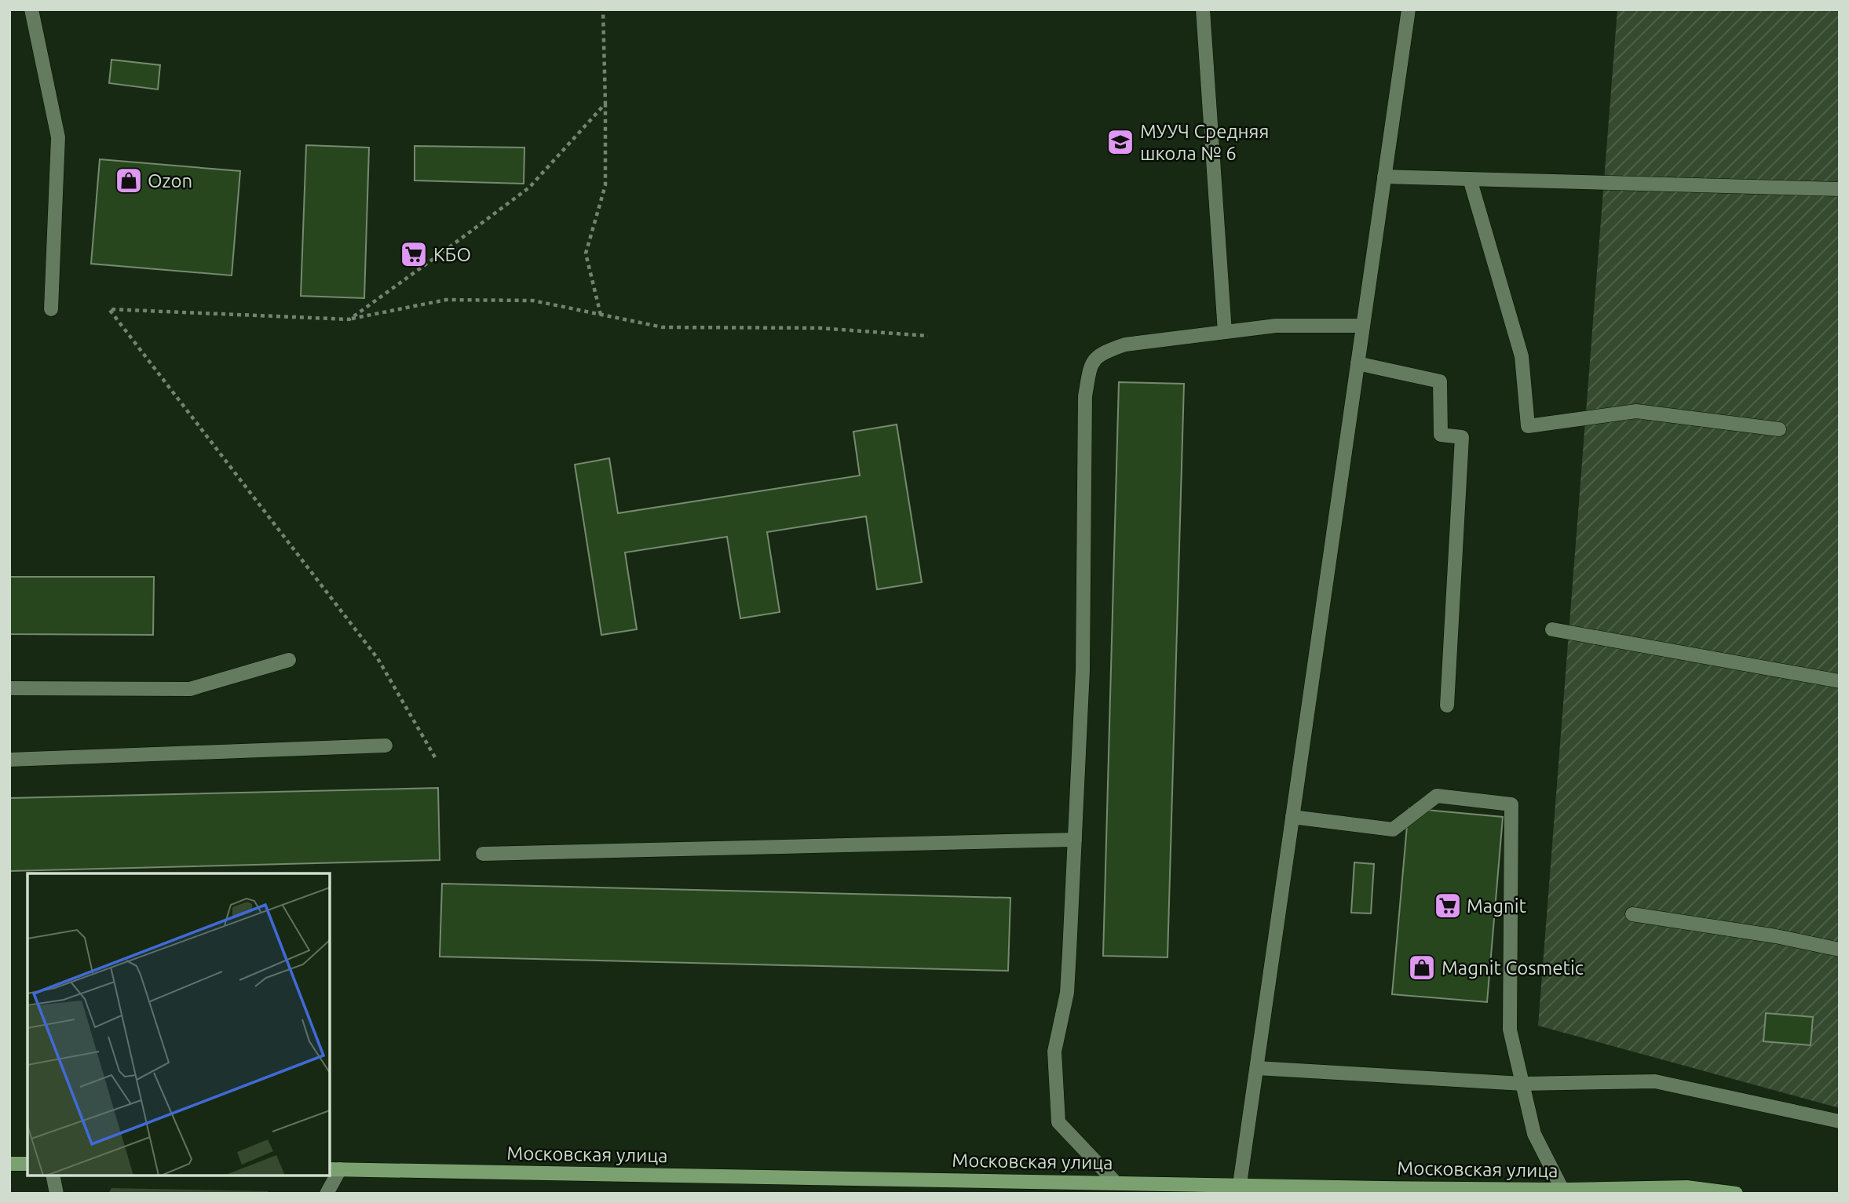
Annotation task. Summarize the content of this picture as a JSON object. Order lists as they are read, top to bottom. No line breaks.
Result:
{"streets":{"main road":["Московская улица"]},"places":{"school or university":["МУУЧ Средняя школа № 6"],"shop":["Ozon","Magnit Cosmetic"],"supermarket":["КБО","Magnit"]}}
